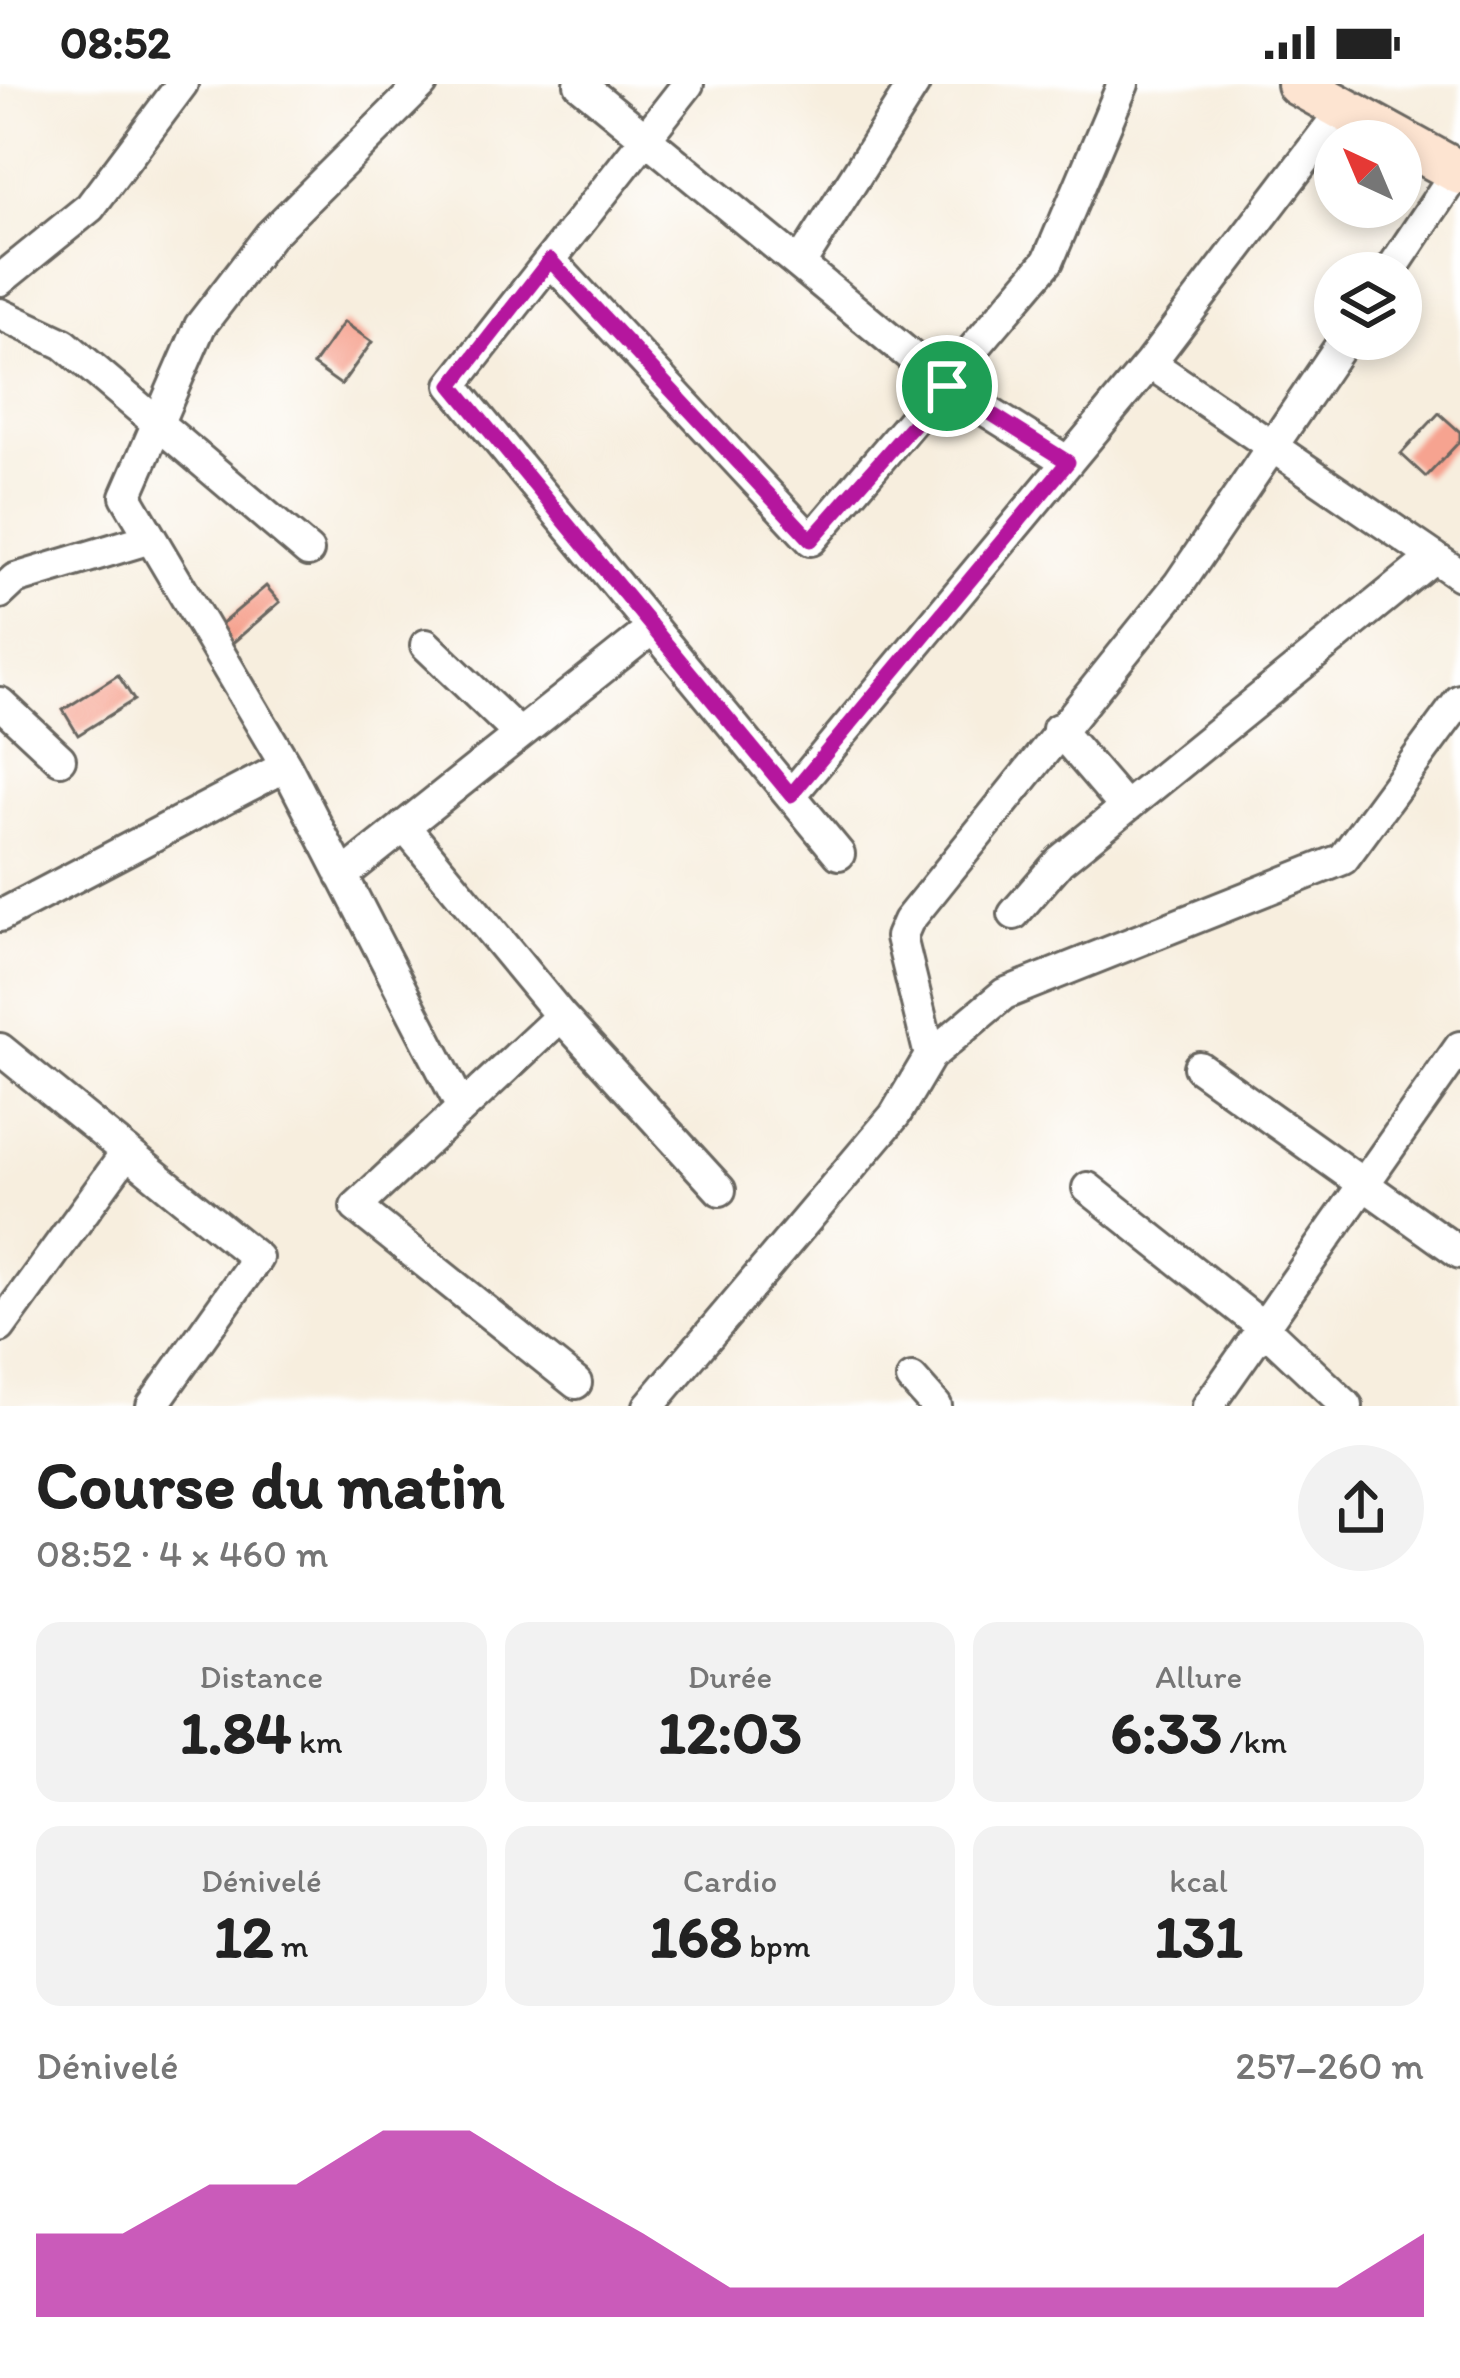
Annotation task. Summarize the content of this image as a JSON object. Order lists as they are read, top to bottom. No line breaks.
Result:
{"north":"top left","page":{"status":"08:52","heading":["Course du matin","08:52 · 4 × 460 m"],"stats":[["Distance","1.84 km"],["Durée","12:03"],["Allure","6:33 /km"],["Dénivelé","12 m"],["Cardio","168 bpm"],["kcal","131"]],"chart":["Dénivelé","257–260 m"]}}
